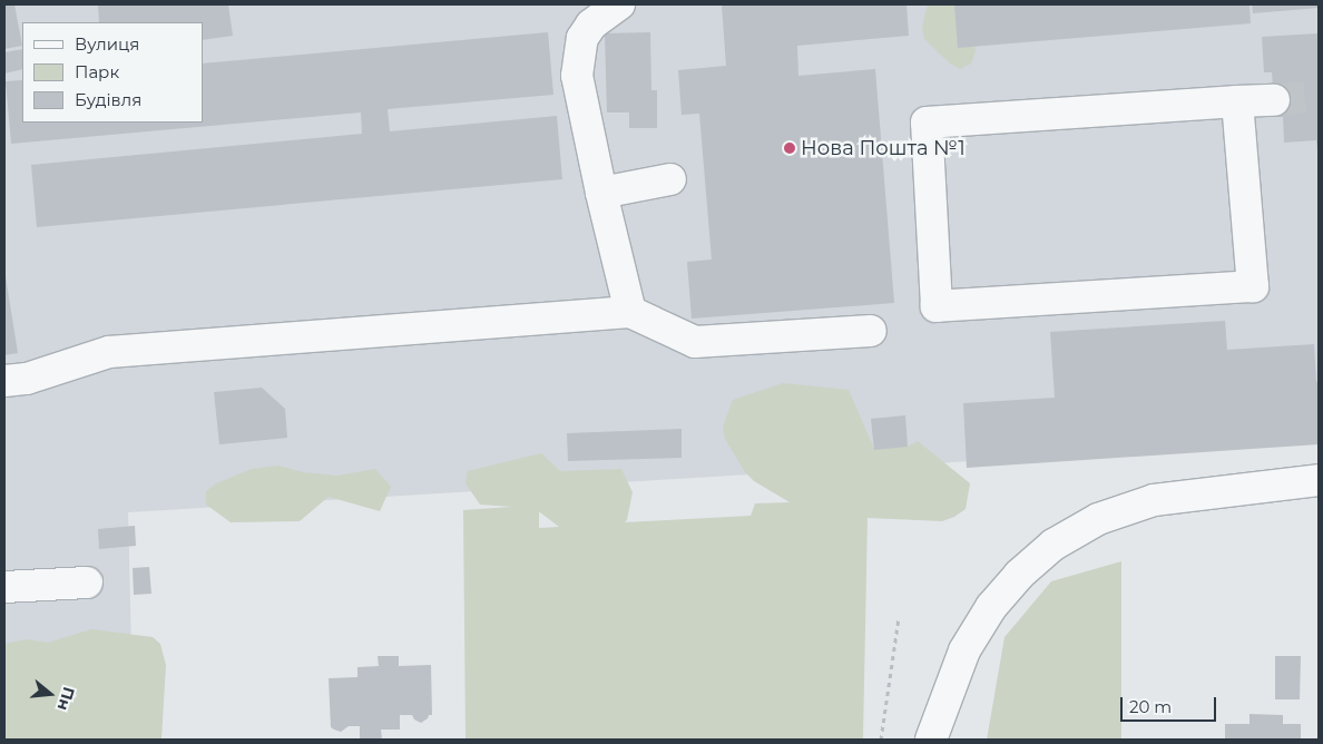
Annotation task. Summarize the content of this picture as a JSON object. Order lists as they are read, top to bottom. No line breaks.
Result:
{"places":["Нова Пошта №1"],"legend":["Вулиця","Парк","Будівля"],"scale_bar":"20 m","north":"right"}
